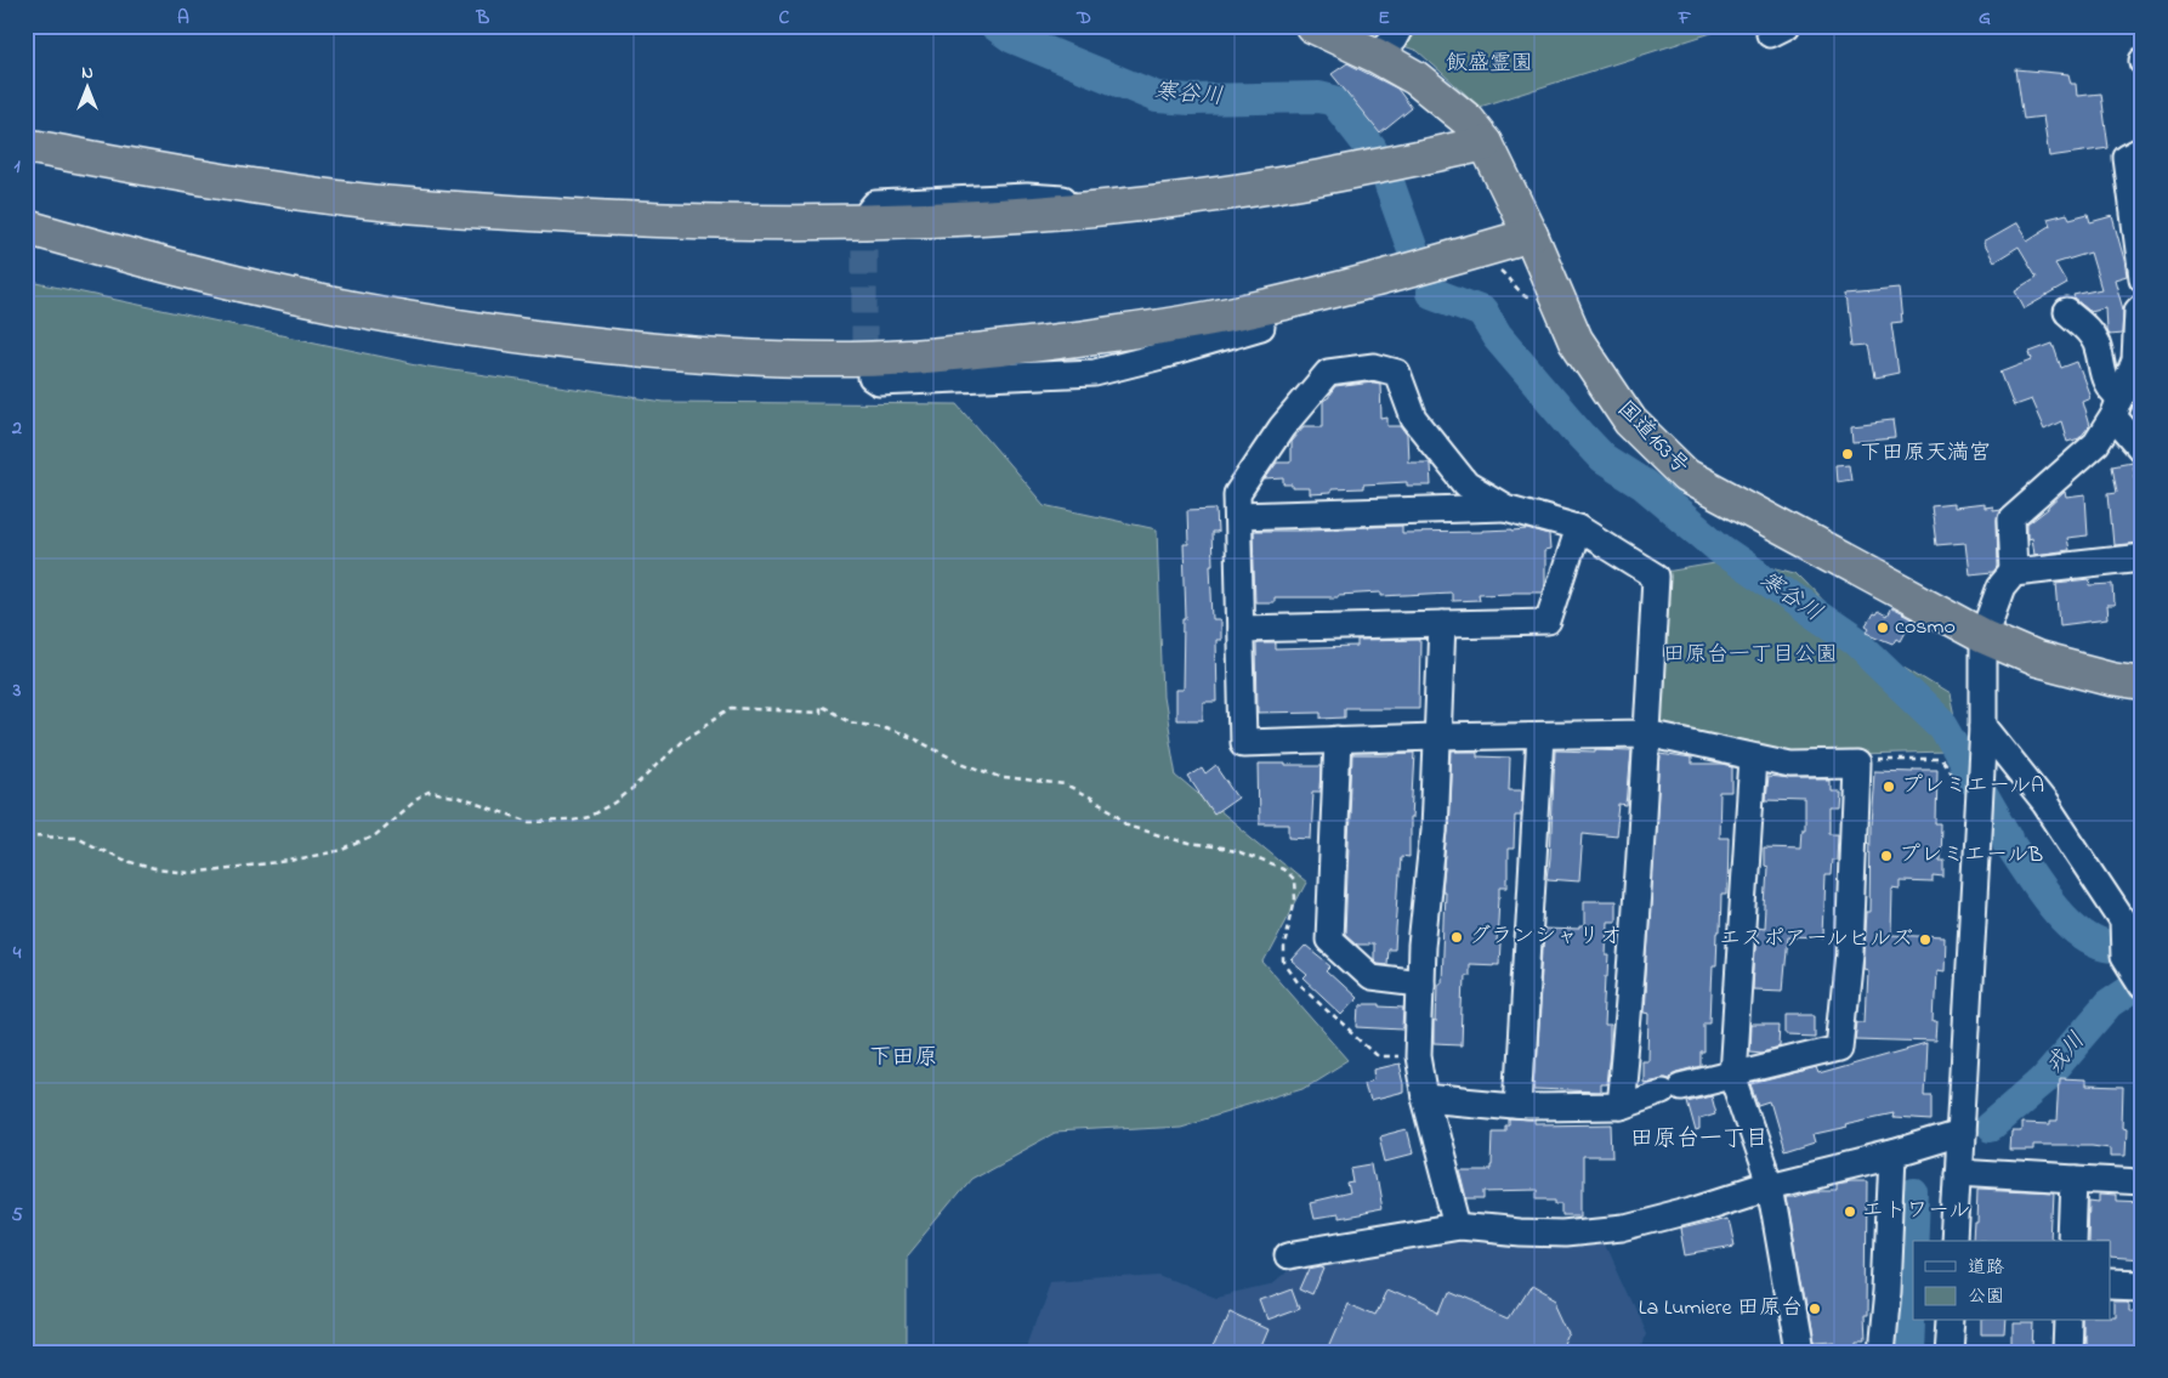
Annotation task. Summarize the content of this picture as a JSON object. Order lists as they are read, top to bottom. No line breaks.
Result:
{"streets":{"highway":["国道163号"]},"districts":["下田原","田原台一丁目"],"water":["寒谷川","戎川"],"parks":["飯盛霊園","田原台一丁目公園"],"places":["下田原天満宮","cosmo","プレミエールA","プレミエールB","グランシャリオ","エスポアールヒルズ","エトワール","La Lumiere 田原台"],"legend":["道路","公園"],"north":"top","grid":{"columns":["A","B","C","D","E","F","G"],"rows":["1","2","3","4","5"]}}
